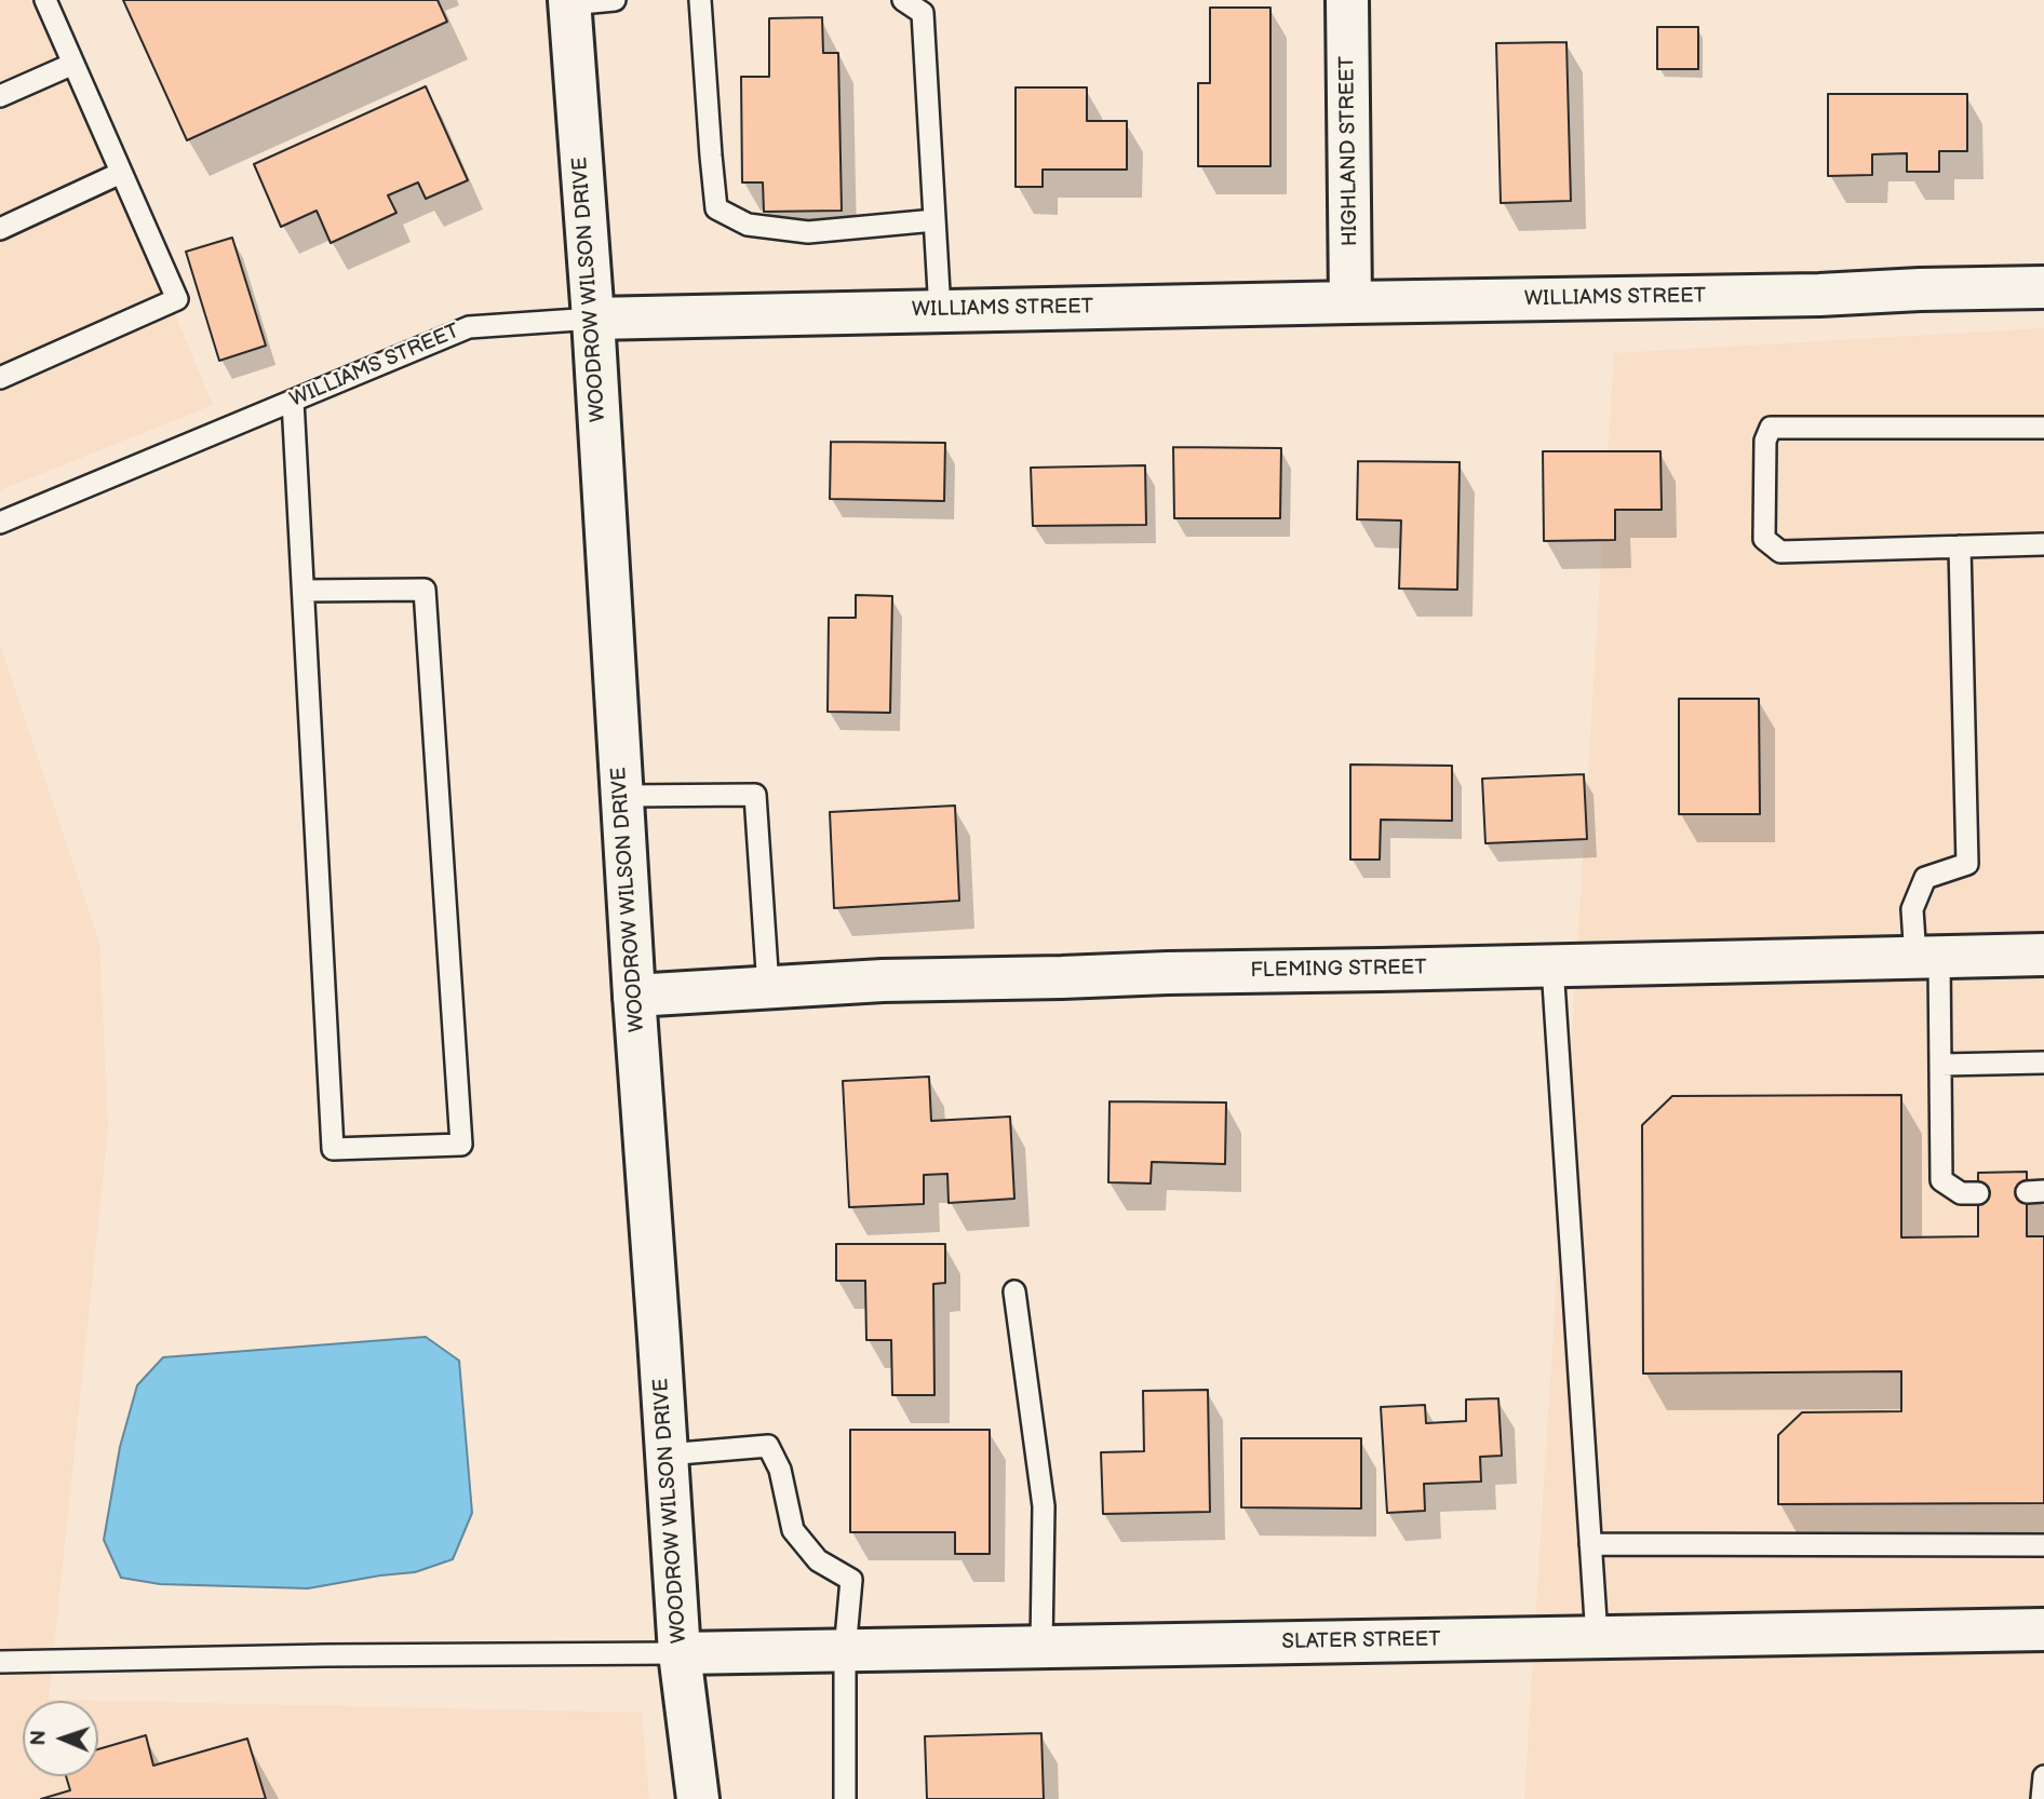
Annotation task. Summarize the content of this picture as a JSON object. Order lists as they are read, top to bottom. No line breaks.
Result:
{"streets":{"street":["HIGHLAND STREET","WOODROW WILSON DRIVE","WILLIAMS STREET","FLEMING STREET","SLATER STREET"]},"crossings":[["HIGHLAND STREET","WILLIAMS STREET"],["WOODROW WILSON DRIVE","WILLIAMS STREET"],["WOODROW WILSON DRIVE","FLEMING STREET"],["WOODROW WILSON DRIVE","SLATER STREET"]],"north":"left"}
